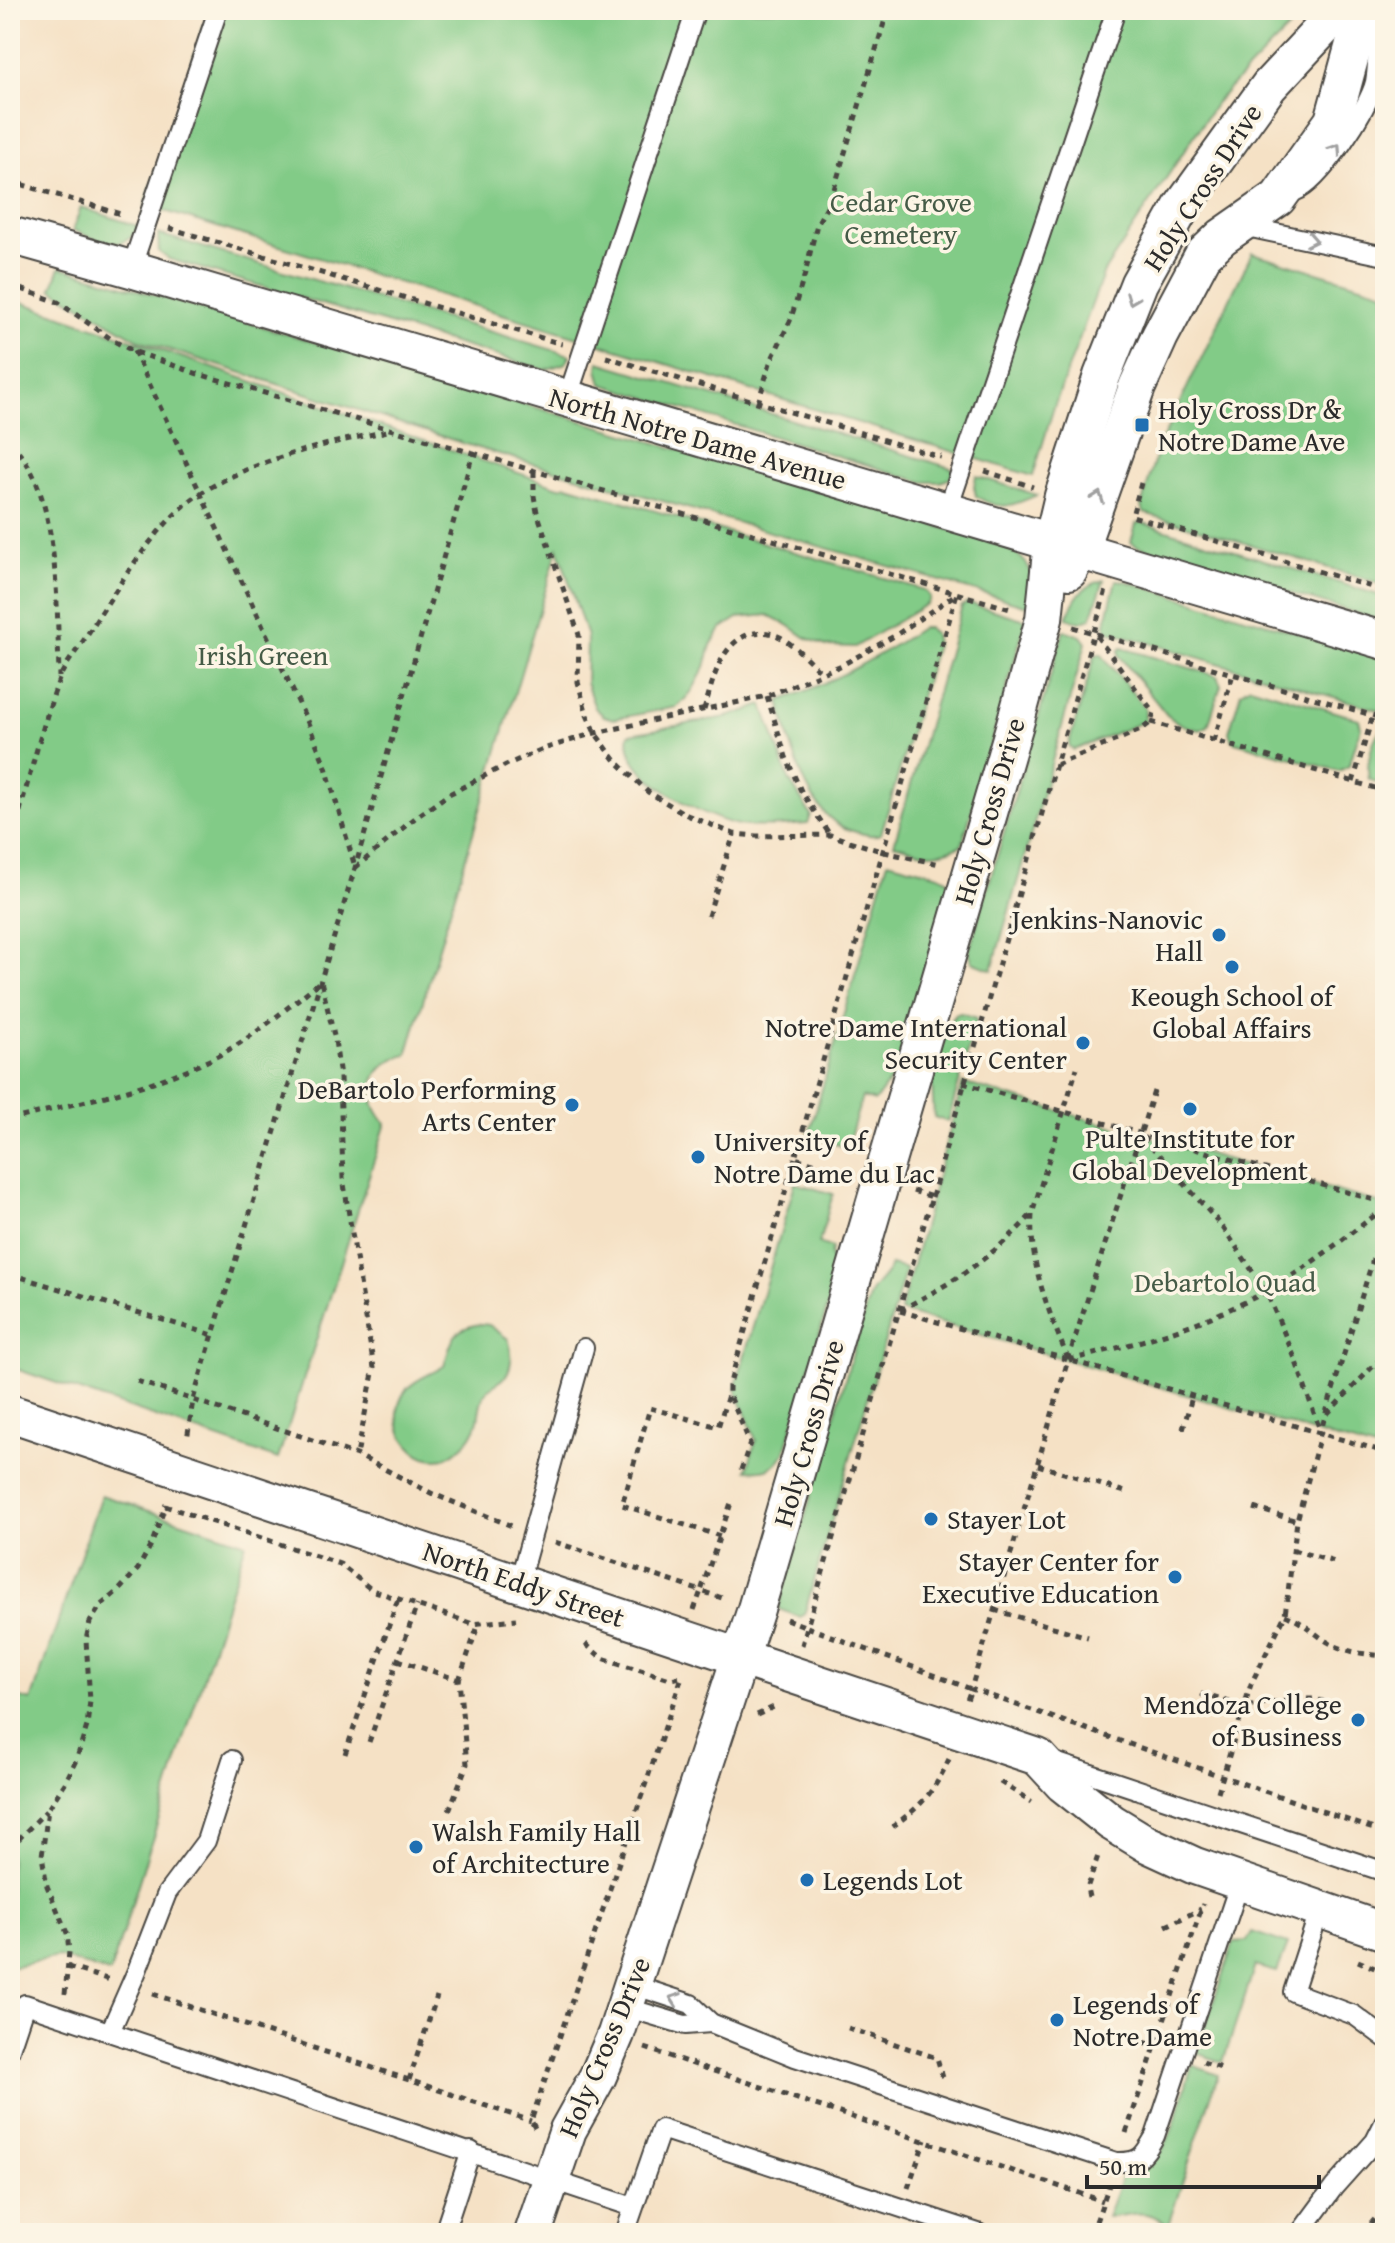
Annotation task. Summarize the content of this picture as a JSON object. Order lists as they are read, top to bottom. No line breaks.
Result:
{"streets":{"street":["Holy Cross Drive","North Notre Dame Avenue","North Eddy Street"]},"crossings":[["Holy Cross Drive","North Notre Dame Avenue"],["Holy Cross Drive","North Eddy Street"]],"parks":["Cedar Grove Cemetery","Irish Green","Debartolo Quad"],"places":{"transit":["Holy Cross Dr & Notre Dame Ave"],"other":["Jenkins-Nanovic Hall","Keough School of Global Affairs","Notre Dame International Security Center","DeBartolo Performing Arts Center","Pulte Institute for Global Development","University of Notre Dame du Lac","Stayer Lot","Stayer Center for Executive Education","Mendoza College of Business","Walsh Family Hall of Architecture","Legends Lot","Legends of Notre Dame"]},"scale_bar":"50 m"}
